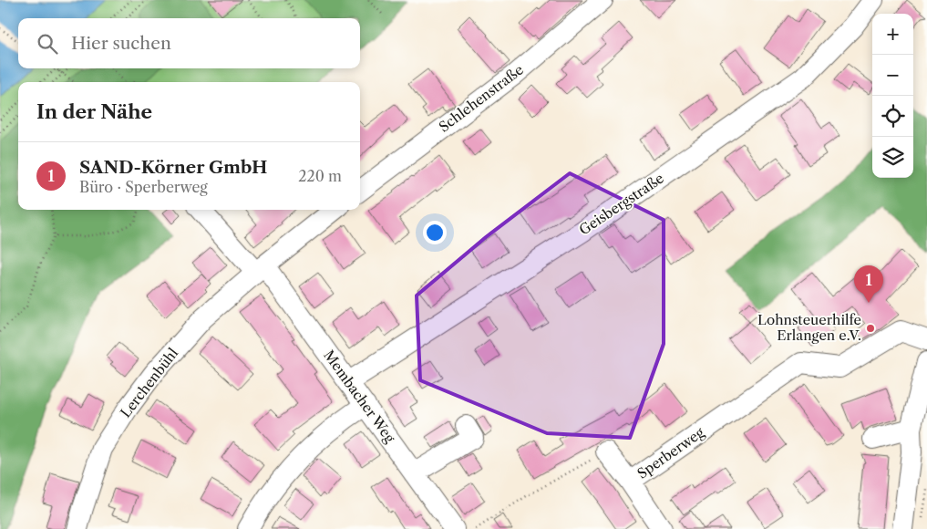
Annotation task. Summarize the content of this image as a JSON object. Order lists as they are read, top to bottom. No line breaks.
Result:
{"streets":{"street":["Schlehenstraße","Geisbergstraße","Lerchenbühl","Membacher Weg","Sperberweg"]},"crossings":[["Geisbergstraße","Membacher Weg"],["Lerchenbühl","Membacher Weg"]],"places":["Lohnsteuerhilfe Erlangen e.V."],"page":{"map_buttons":["+","−"],"search":"Hier suchen","heading":"In der Nähe","list":[{"mark":"1","name":"SAND-Körner GmbH","note":"Büro · Sperberweg","value":"220 m"}],"pins":"1"}}
